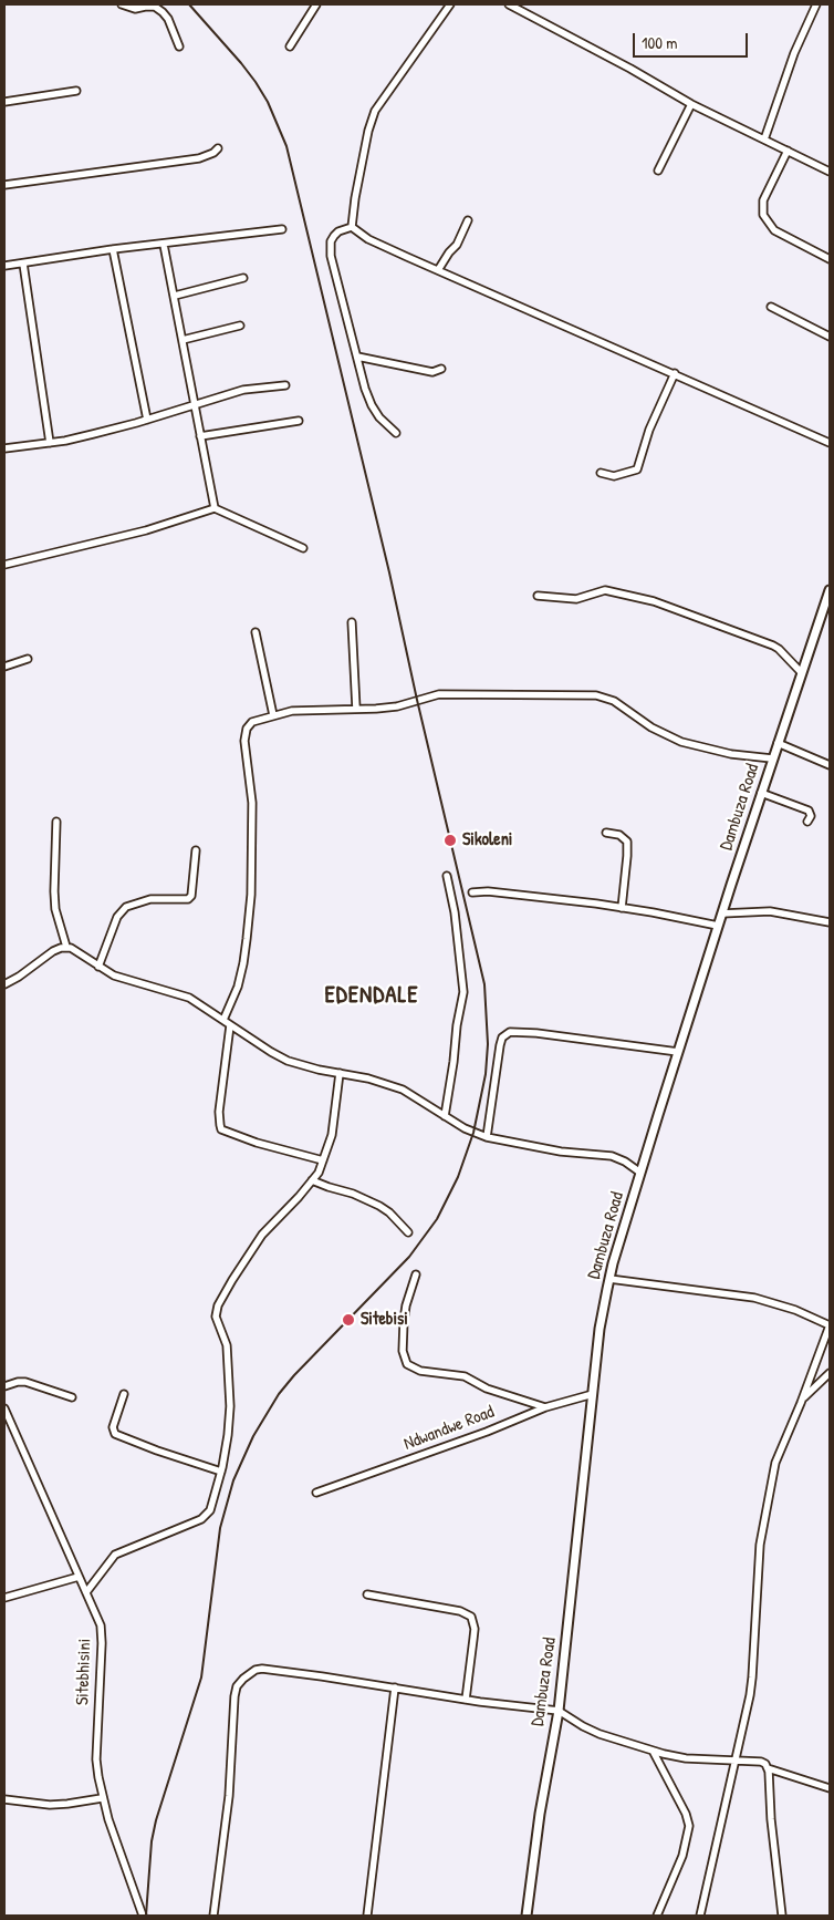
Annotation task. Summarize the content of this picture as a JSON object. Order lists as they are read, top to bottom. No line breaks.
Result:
{"streets":{"street":["Dambuza Road","Ndwandwe Road","Sitebhisini"]},"crossings":[["Dambuza Road","Ndwandwe Road"]],"districts":["EDENDALE"],"places":["Sikoleni","Sitebisi"],"scale_bar":"100 m"}
